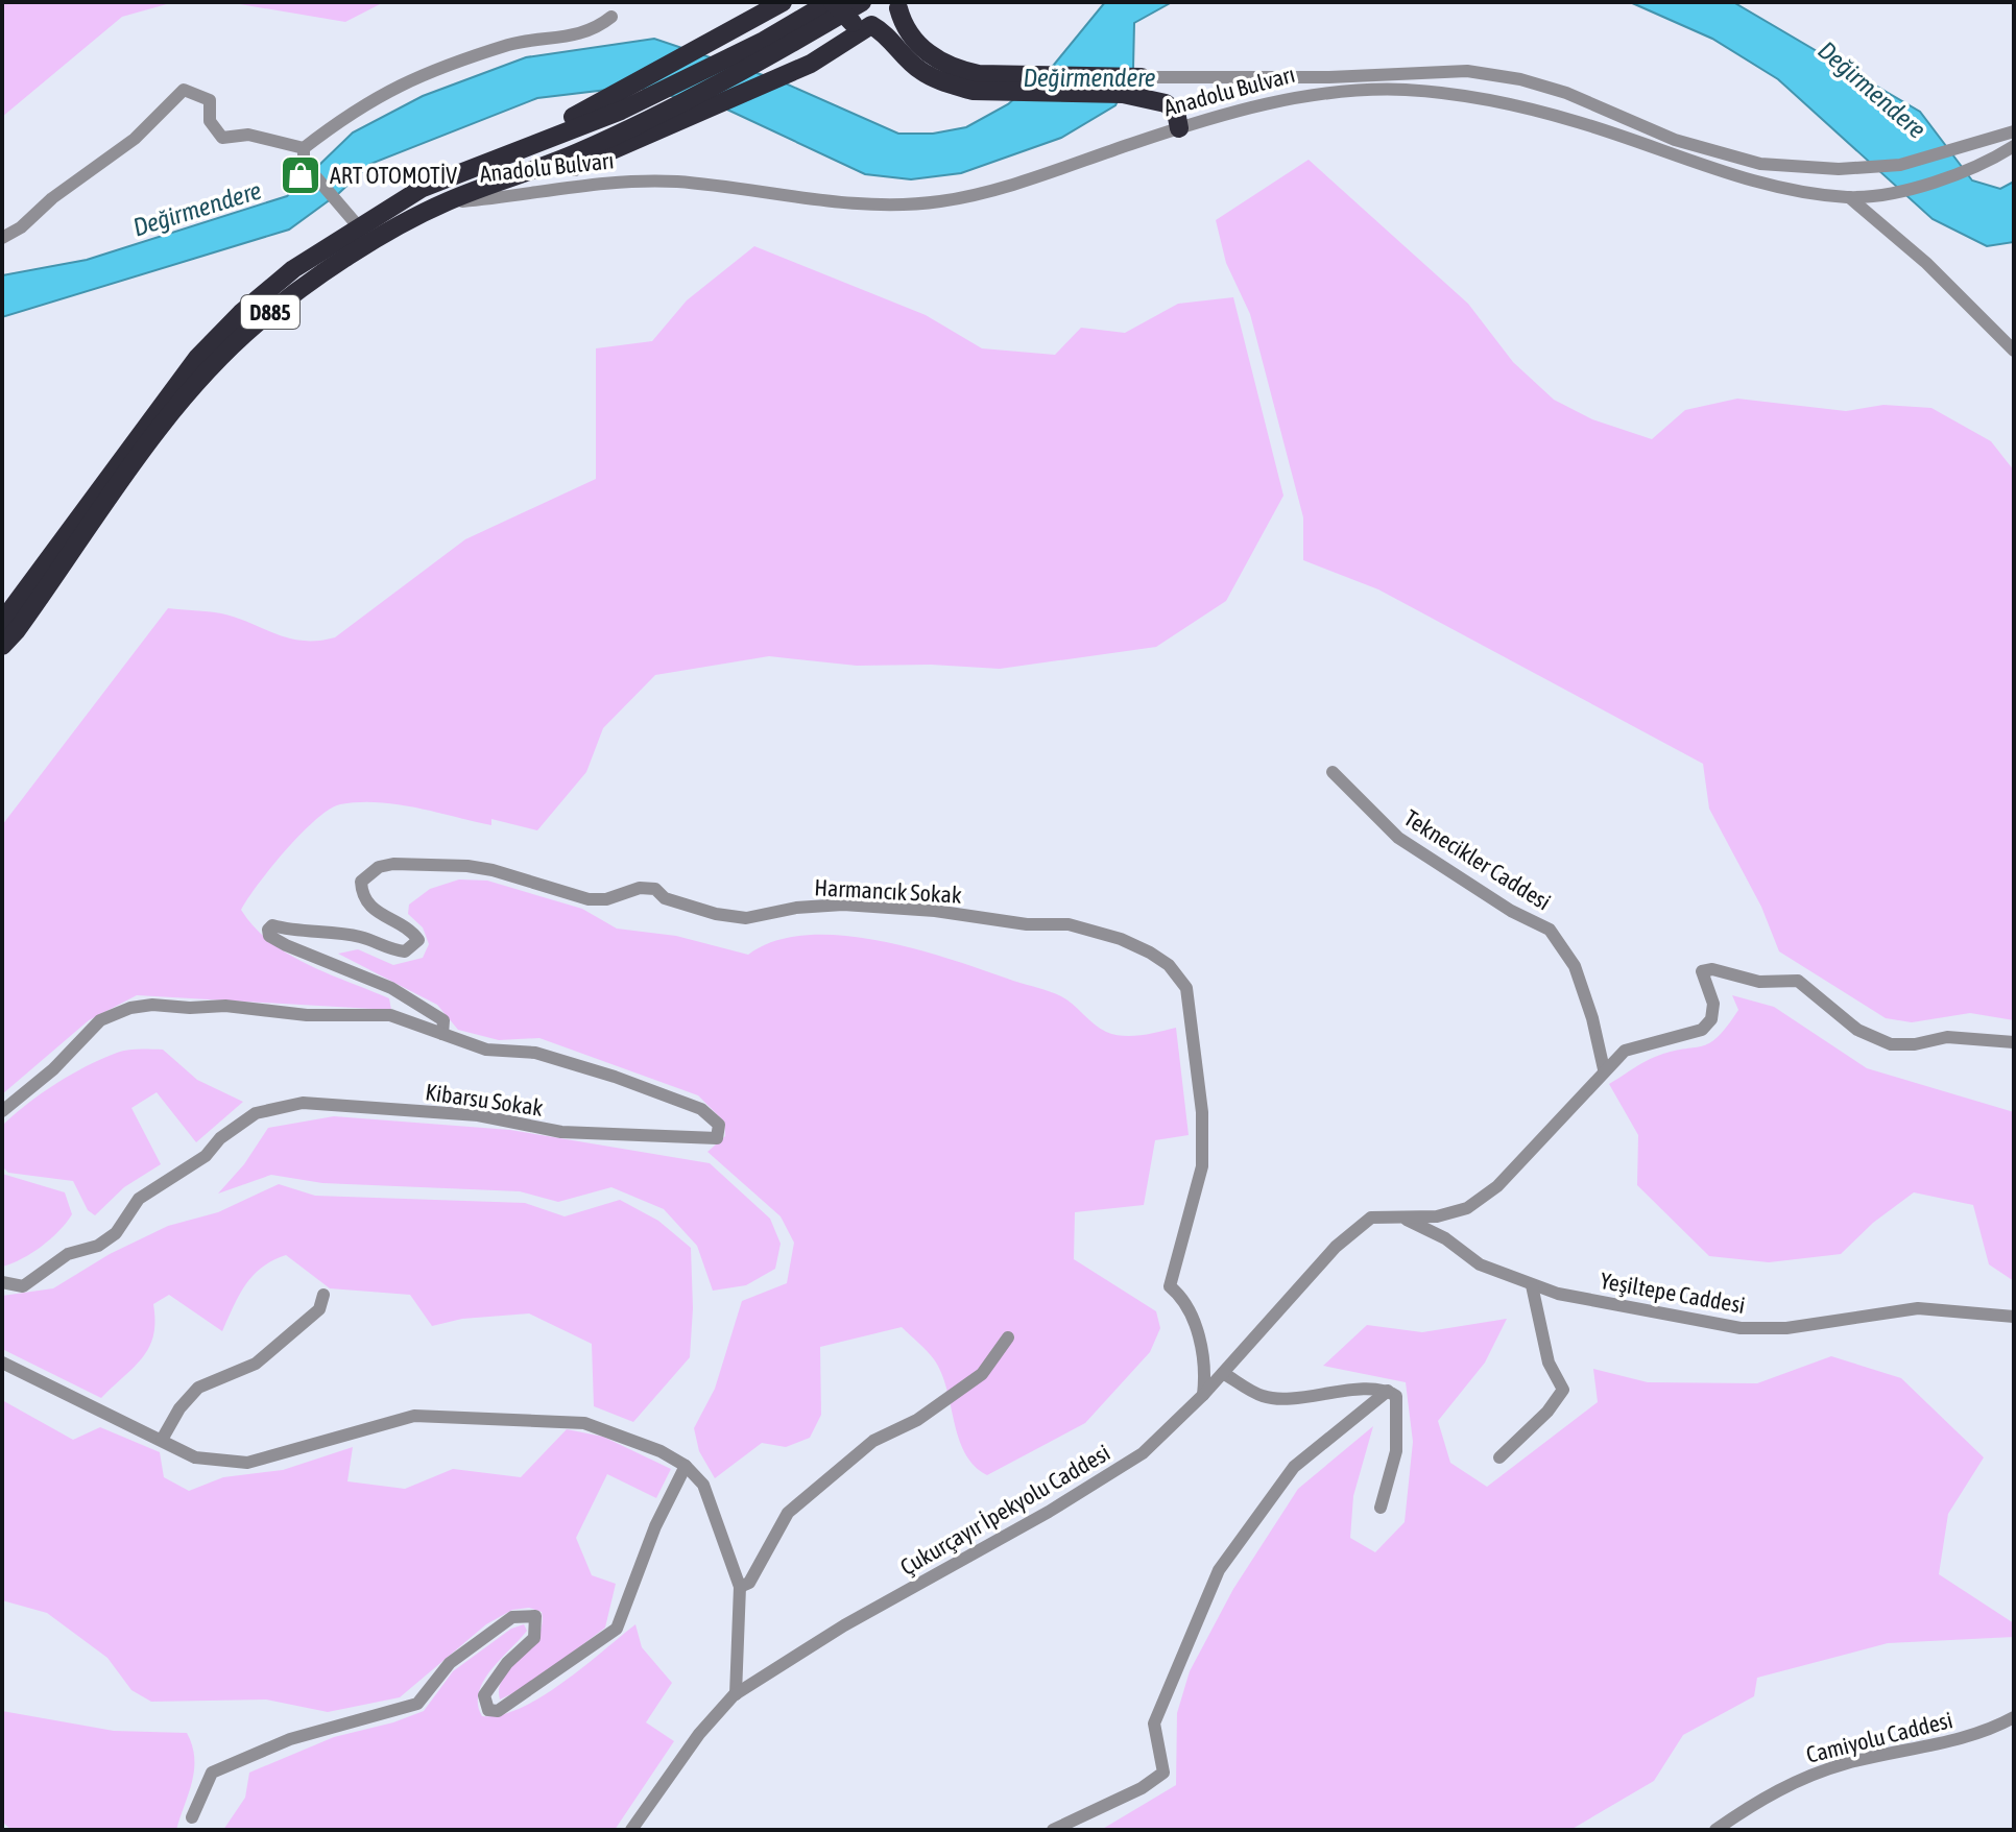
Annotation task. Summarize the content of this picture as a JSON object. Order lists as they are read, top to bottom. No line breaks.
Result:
{"streets":{"highway":["Anadolu Bulvarı","D885"],"street":["Teknecikler Caddesi","Harmancık Sokak","Kibarsu Sokak","Yeşiltepe Caddesi","Çukurçayır İpekyolu Caddesi","Camiyolu Caddesi"]},"crossings":[["Harmancık Sokak","Kibarsu Sokak"],["Harmancık Sokak","Çukurçayır İpekyolu Caddesi"],["Yeşiltepe Caddesi","Çukurçayır İpekyolu Caddesi"]],"water":["Değirmendere"],"places":{"shop":["ART OTOMOTİV"]}}
